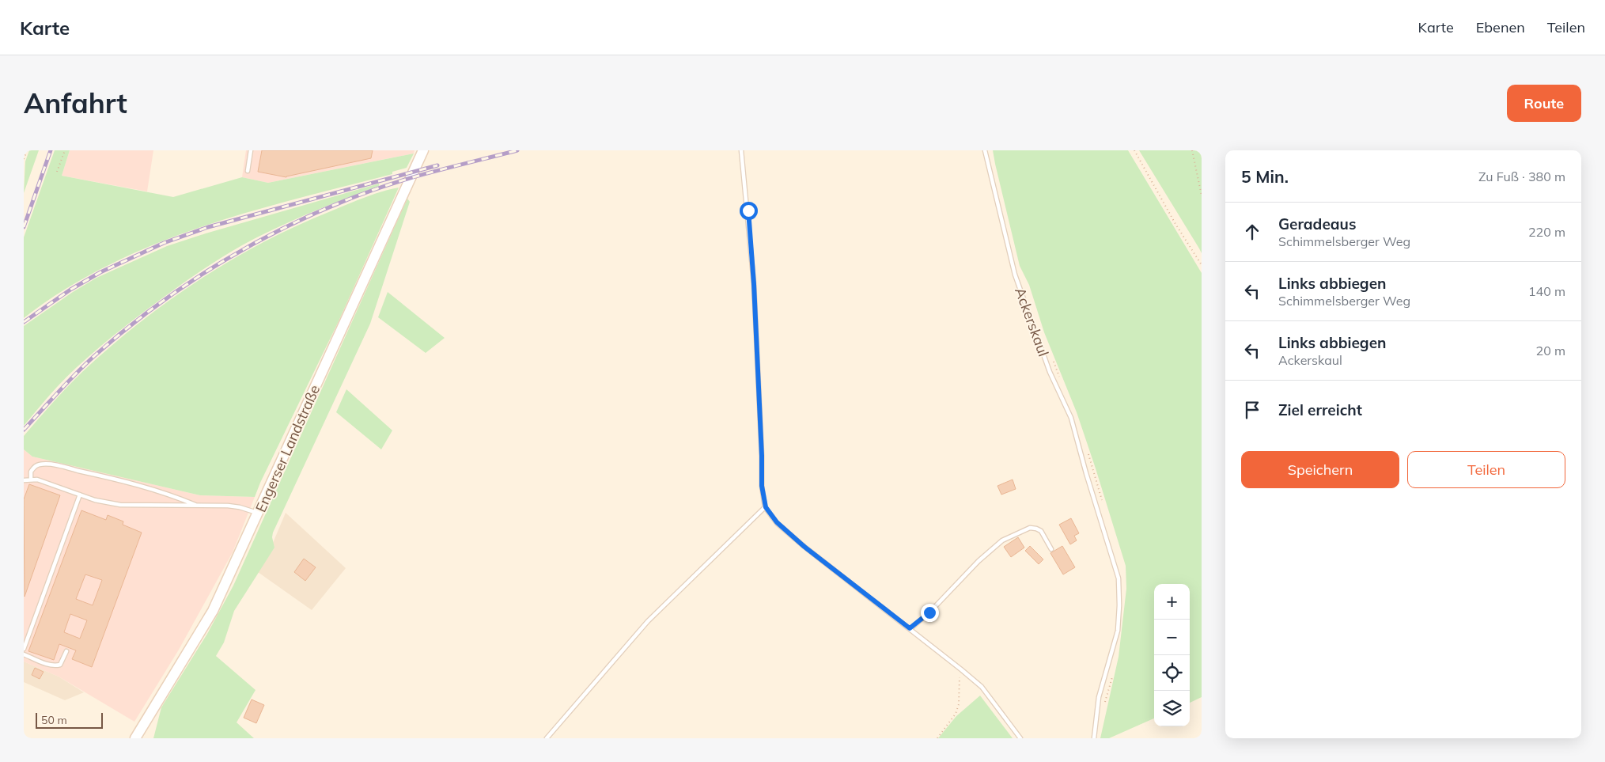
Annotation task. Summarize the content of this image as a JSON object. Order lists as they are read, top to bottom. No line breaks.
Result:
{"streets":{"main road":["Engerser Landstraße"],"lane":["Ackerskaul"]},"scale_bar":"50 m","page":{"header":"Karte","nav":["Karte","Ebenen","Teilen"],"buttons":["Route",["Speichern","Teilen"]],"title":"Anfahrt","heading":["5 Min.","Zu Fuß · 380 m"],"list":[["Geradeaus","Schimmelsberger Weg","220 m"],["Links abbiegen","Schimmelsberger Weg","140 m"],["Links abbiegen","Ackerskaul","20 m"],"Ziel erreicht"],"map_buttons":["+","−"],"scale":"50 m"}}
